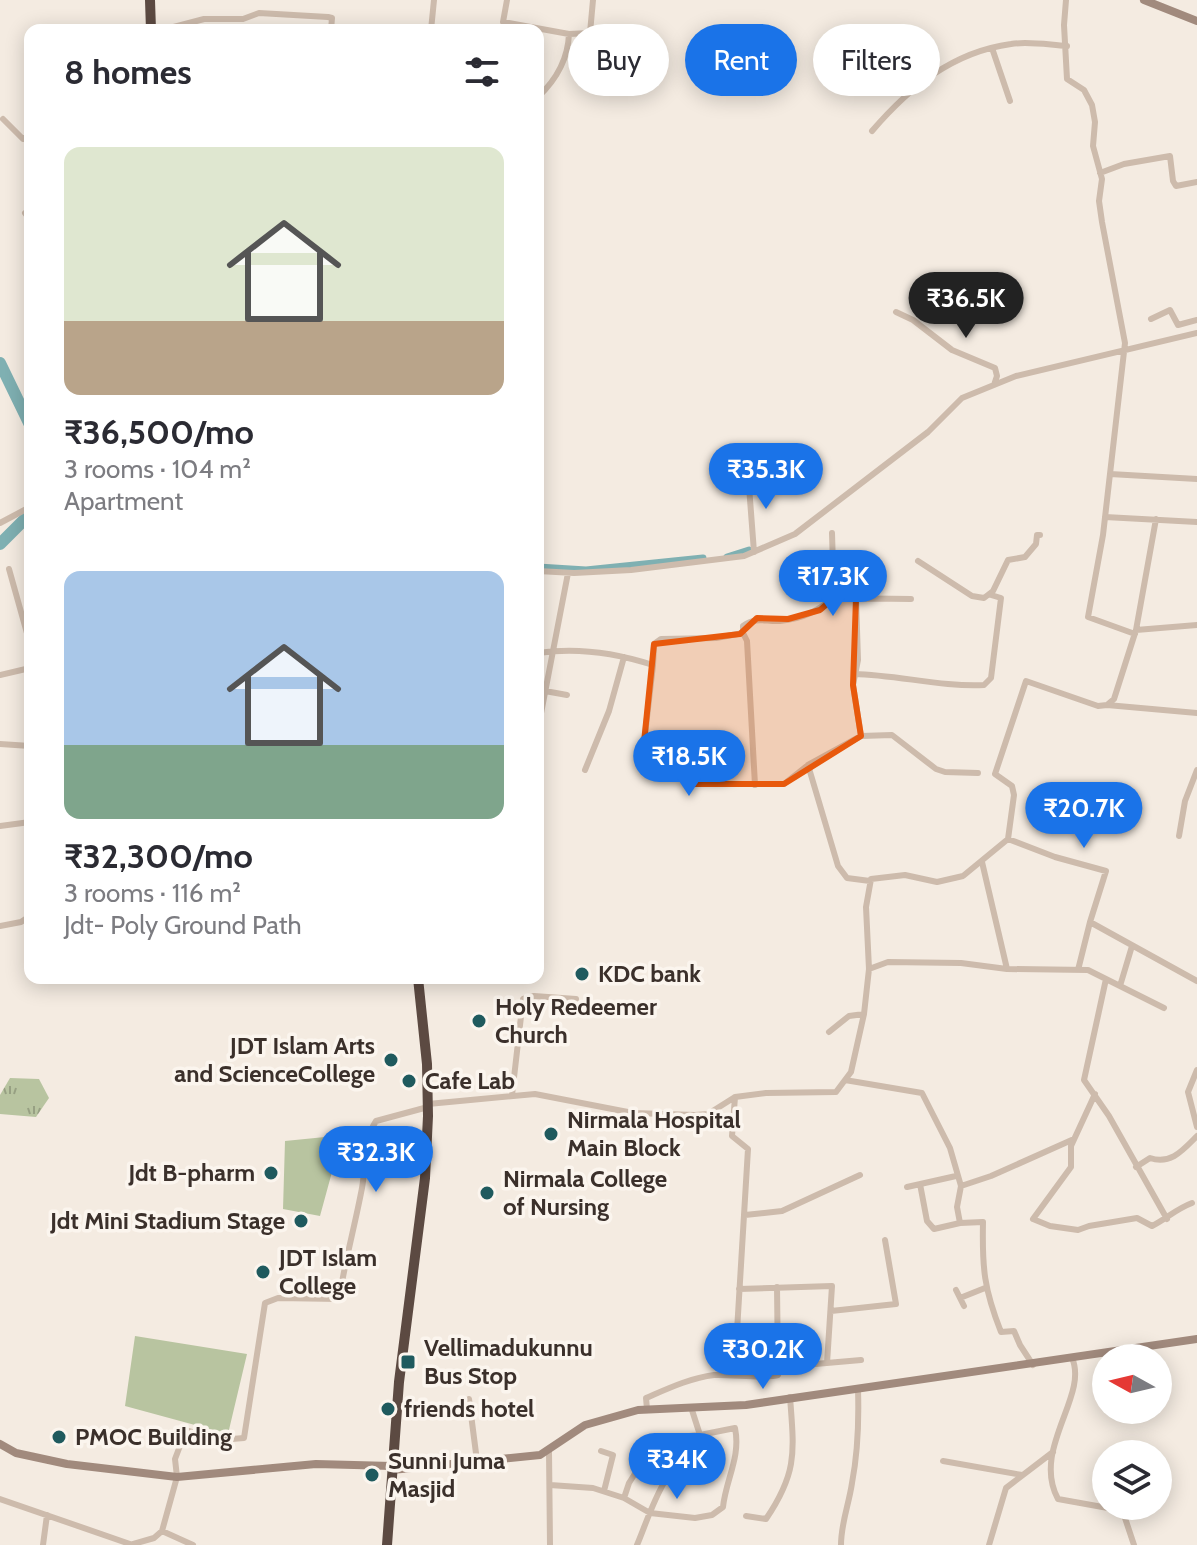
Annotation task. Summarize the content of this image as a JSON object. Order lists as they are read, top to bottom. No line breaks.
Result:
{"places":{"other":["KDC bank","Holy Redeemer Church","JDT Islam Arts and ScienceCollege","Cafe Lab","Nirmala Hospital Main Block","Jdt B-pharm","Nirmala College of Nursing","Jdt Mini Stadium Stage","JDT Islam College","friends hotel","PMOC Building","Sunni Juma Masjid"],"transit":["Vellimadukunnu Bus Stop"]},"north":"left","page":{"chip":["Buy","Rent","Filters"],"heading":"8 homes","list":[{"name":"₹36,500/mo","note":"3 rooms · 104 m² · Apartment"},{"name":"₹32,300/mo","note":"3 rooms · 116 m² · Jdt- Poly Ground Path"}],"price":["₹36.5K","₹35.3K","₹17.3K","₹18.5K","₹20.7K","₹32.3K","₹30.2K","₹34K"]}}
